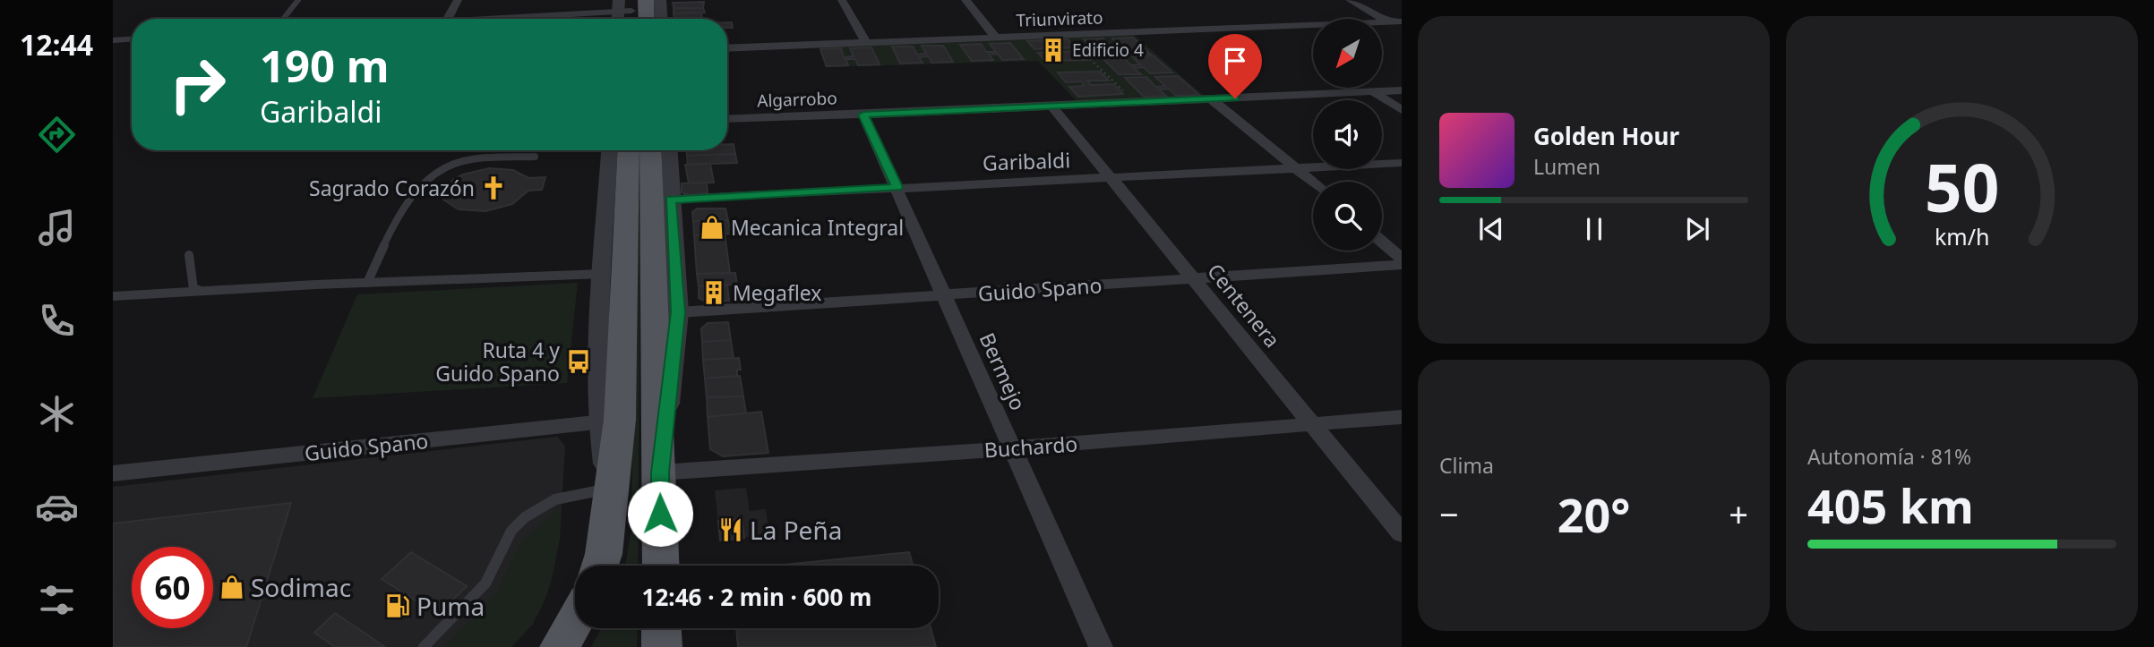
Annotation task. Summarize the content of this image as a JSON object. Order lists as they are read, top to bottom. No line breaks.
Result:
{"streets":{"street":["Triunvirato","Algarrobo","Garibaldi","Guido Spano","Centenera","Bermejo","Buchardo"]},"crossings":[["Algarrobo","Centenera"],["Algarrobo","Bermejo"],["Garibaldi","Centenera"],["Garibaldi","Bermejo"],["Guido Spano","Centenera"],["Guido Spano","Bermejo"],["Centenera","Buchardo"],["Bermejo","Buchardo"]],"places":{"building":["Edificio 4","Megaflex"],"church":["Sagrado Corazón"],"shop":["Mecanica Integral","Sodimac"],"bus stop":["Ruta 4 y Guido Spano"],"restaurant":["La Peña"],"fuel station":["Puma"]},"north":"bottom left","page":{"tabs":"12:44","turn":["190 m","Garibaldi"],"song":["Golden Hour","Lumen"],"tile":["Clima",["Autonomía · 81%","405 km"]],"heat":["−","20°","+"],"limit":"60","trip":"12:46 · 2 min · 600 m","gauge":["50","km/h"]}}
